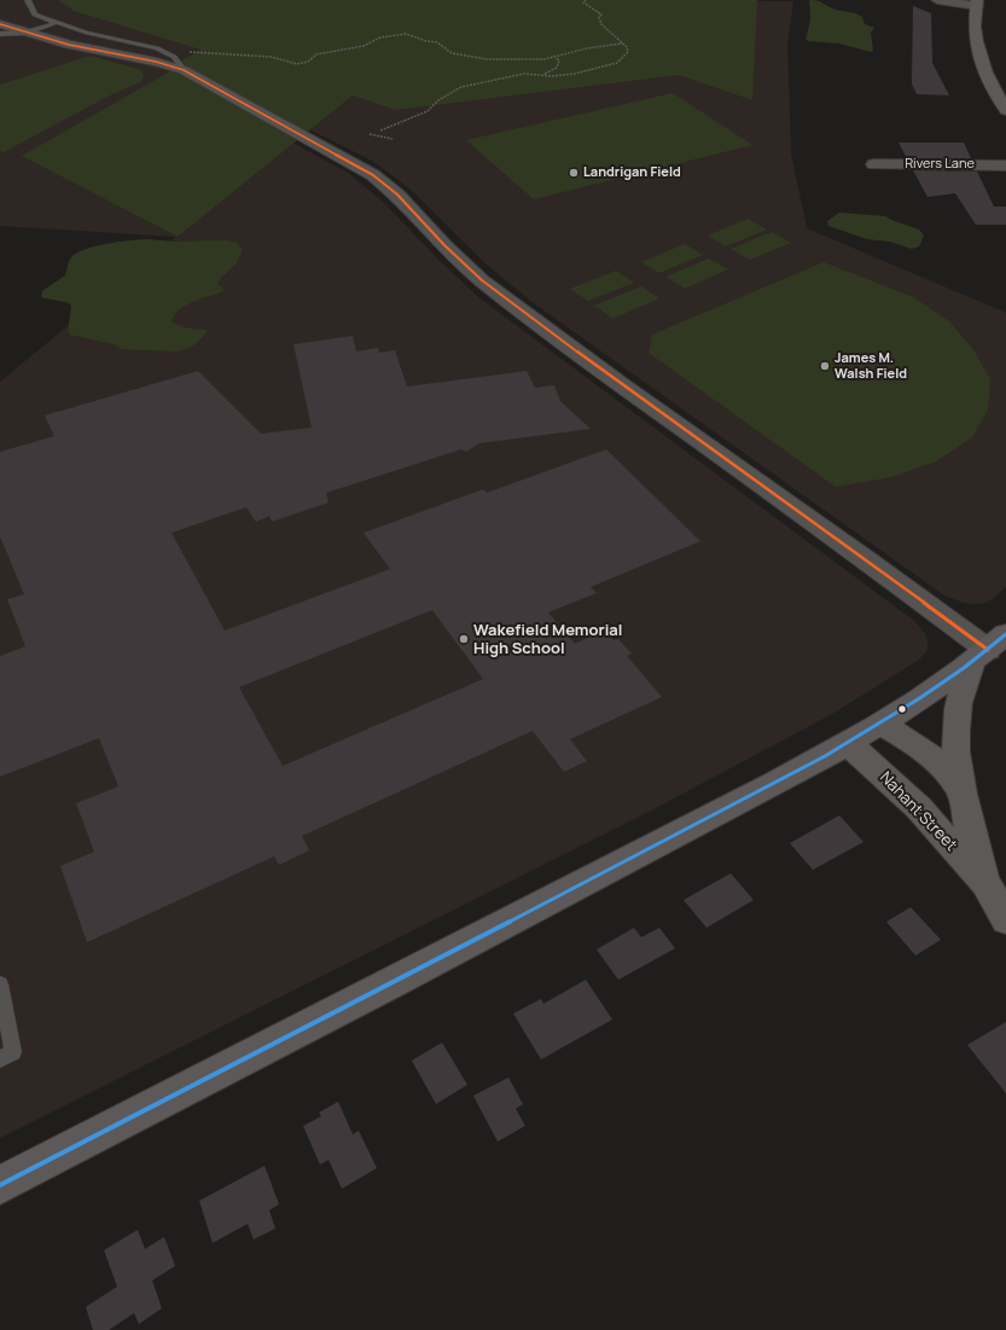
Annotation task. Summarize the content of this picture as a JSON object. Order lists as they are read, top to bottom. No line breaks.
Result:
{"streets":{"main road":["Nahant Street"],"street":["Rivers Lane"]},"places":["Landrigan Field","James M. Walsh Field","Wakefield Memorial High School"]}
